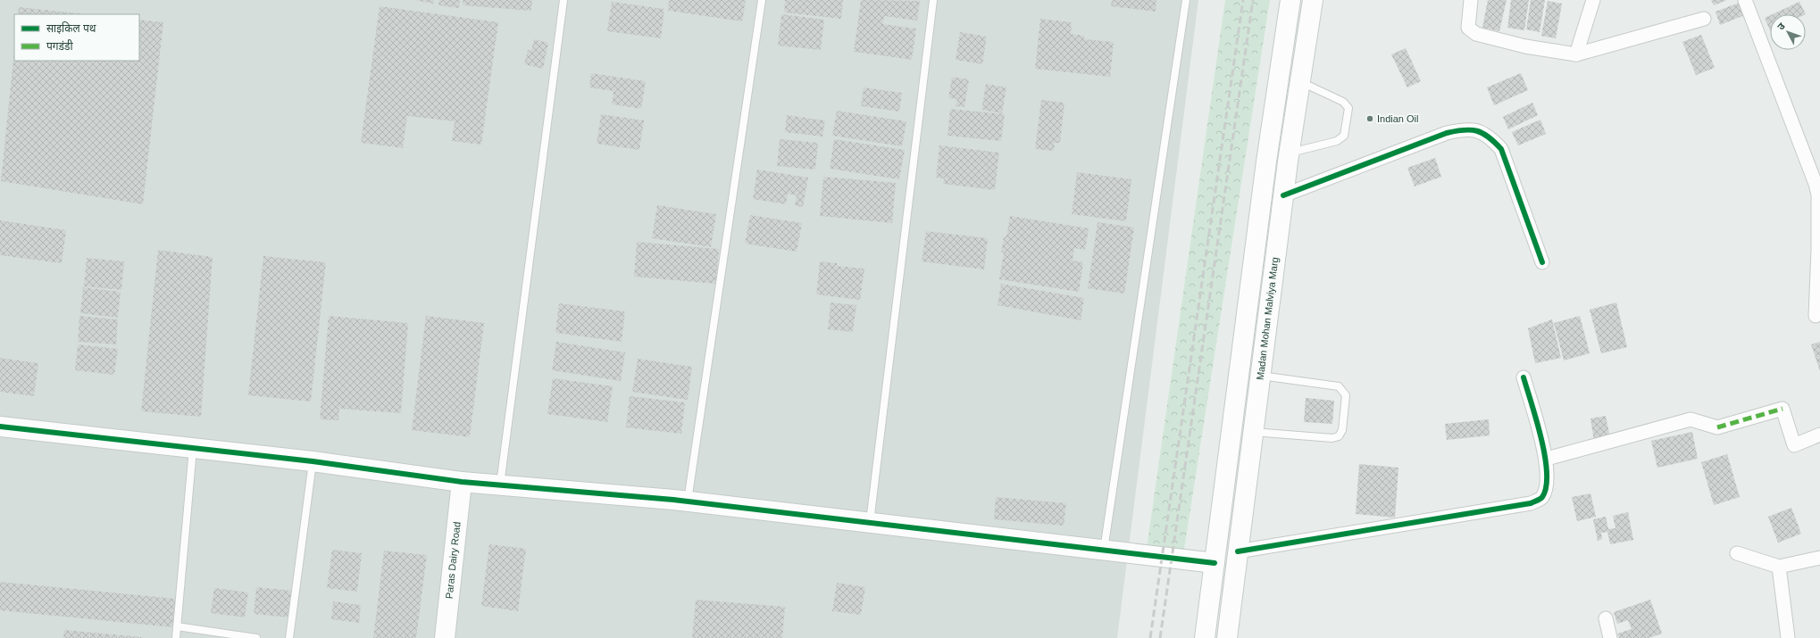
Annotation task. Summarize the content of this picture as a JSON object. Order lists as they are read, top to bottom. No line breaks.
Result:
{"streets":{"street":["Madan Mohan Malviya Marg","Paras Dairy Road"]},"places":["Indian Oil"],"legend":["साइकिल पथ","पगडंडी"],"north":"top left"}
